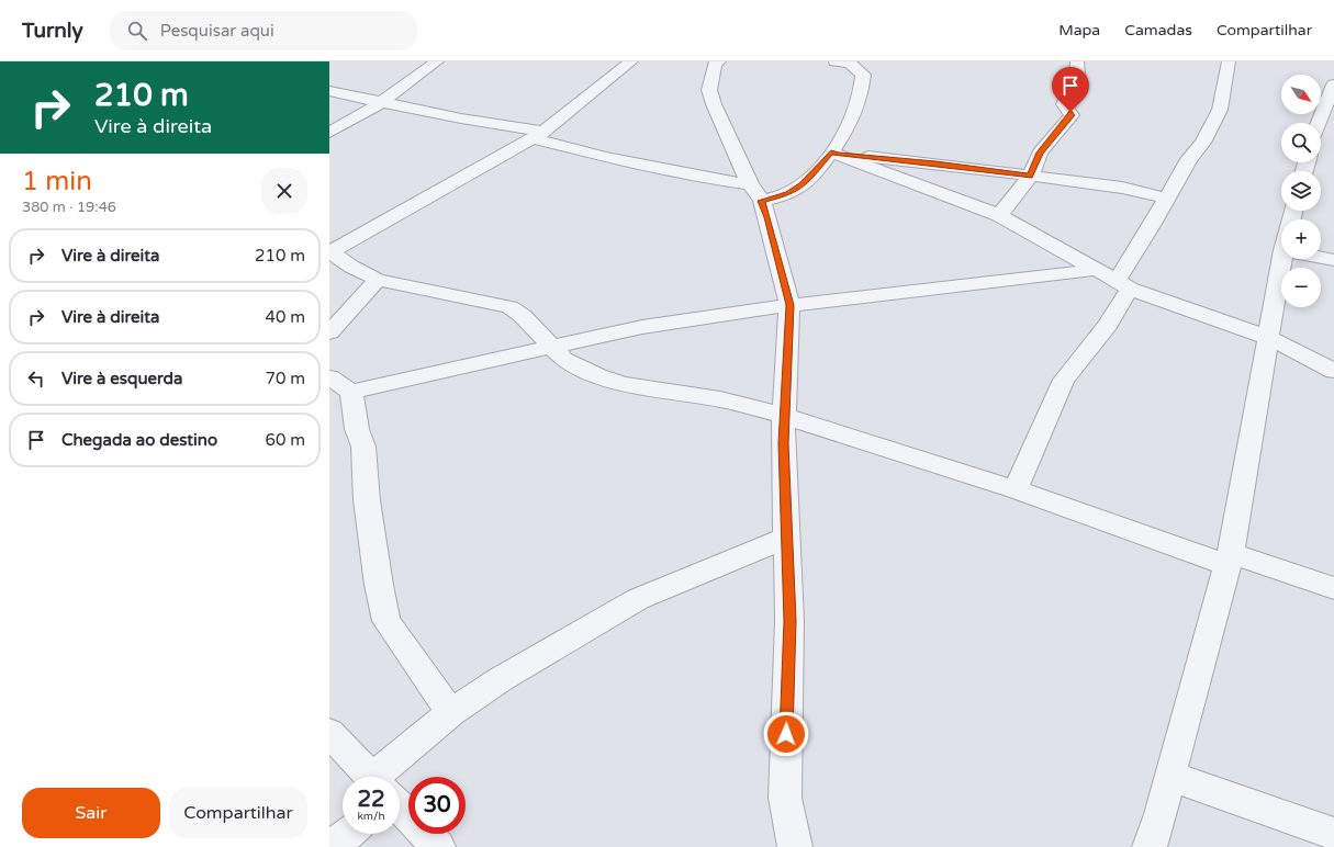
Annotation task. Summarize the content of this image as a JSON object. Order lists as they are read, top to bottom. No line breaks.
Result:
{"north":"bottom right","page":{"header":"Turnly","search":"Pesquisar aqui","nav":["Mapa","Camadas","Compartilhar"],"turn":["210 m","Vire à direita"],"map_buttons":["+","−"],"heading":["1 min","380 m · 19:46"],"list":[{"name":"Vire à direita","value":"210 m"},{"name":"Vire à direita","value":"40 m"},{"name":"Vire à esquerda","value":"70 m"},{"name":"Chegada ao destino","value":"60 m"}],"speed":"22 km/h","limit":"30","buttons":["Sair","Compartilhar"]}}
